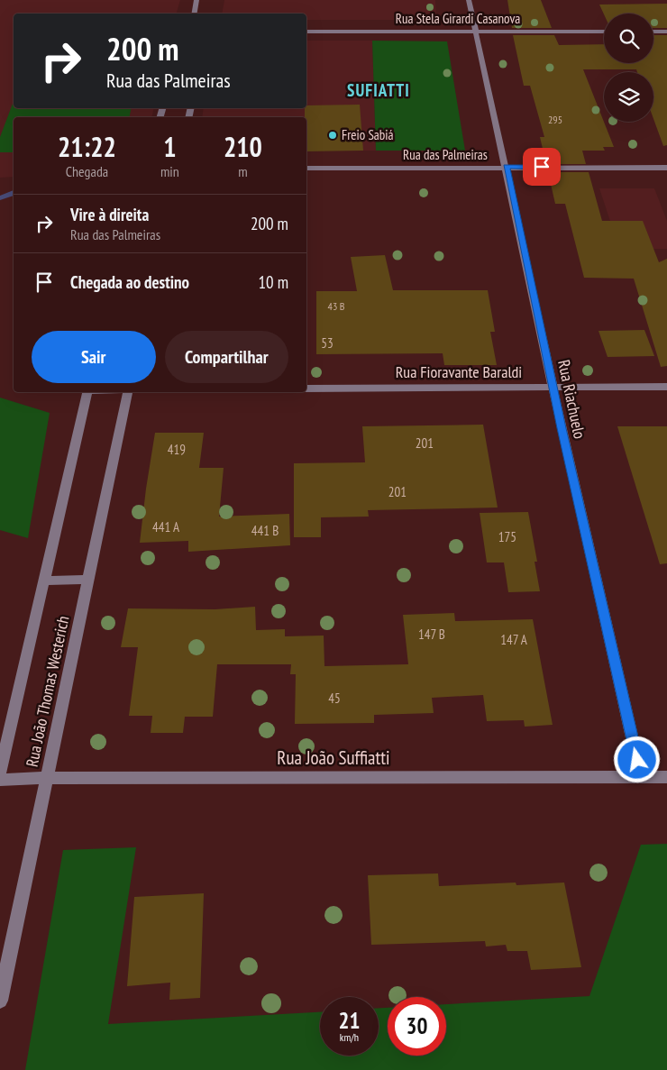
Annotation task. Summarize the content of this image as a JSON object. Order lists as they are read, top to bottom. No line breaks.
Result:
{"streets":{"street":["Rua Stela Girardi Casanova","Rua das Palmeiras","Rua Fioravante Baraldi","Rua Riachuelo","Rua João Thomas Westerich","Rua João Suffiatti"]},"crossings":[["Rua Stela Girardi Casanova","Rua Riachuelo"],["Rua das Palmeiras","Rua Riachuelo"],["Rua Fioravante Baraldi","Rua Riachuelo"],["Rua Riachuelo","Rua João Suffiatti"],["Rua João Thomas Westerich","Rua João Suffiatti"]],"districts":["SUFIATTI"],"places":["Freio Sabiá"],"house_numbers":["295","43 B","53","201","419","201","441 A","441 B","175","147 B","147 A","45"],"page":{"turn":["200 m","Rua das Palmeiras"],"eta":["21:22","Chegada","1","min","210","m"],"list":[{"name":"Vire à direita","note":"Rua das Palmeiras","value":"200 m"},{"name":"Chegada ao destino","value":"10 m"}],"buttons":["Sair","Compartilhar"],"speed":"21 km/h","limit":"30"}}
